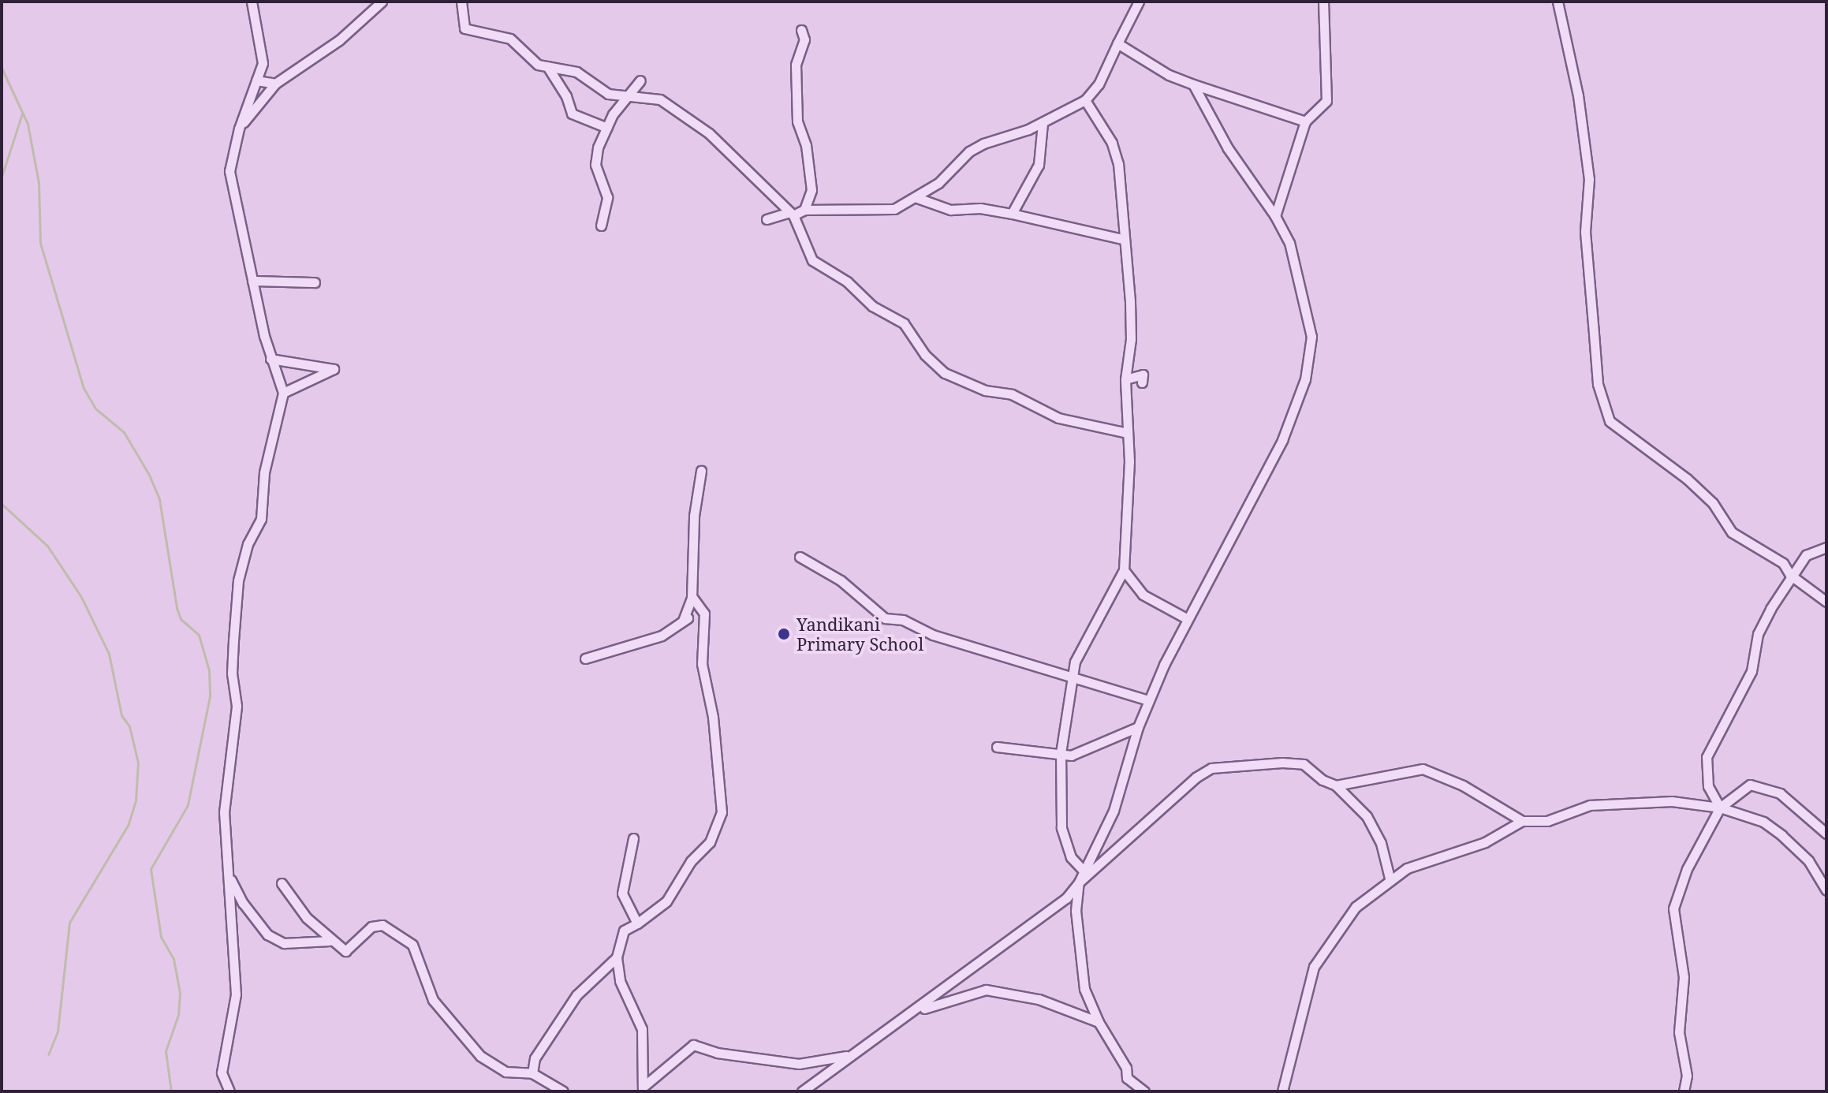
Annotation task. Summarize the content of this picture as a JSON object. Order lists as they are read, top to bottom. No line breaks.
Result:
{"places":["Yandikani Primary School"]}
